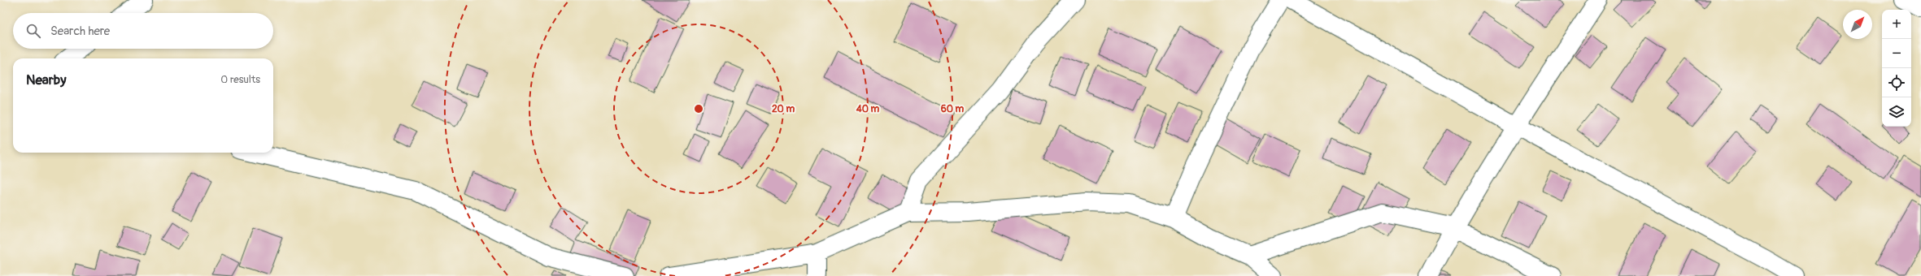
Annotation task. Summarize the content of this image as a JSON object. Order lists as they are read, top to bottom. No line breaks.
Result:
{"north":"top right","page":{"map_buttons":["+","−"],"search":"Search here","heading":["Nearby","0 results"]},"rings":["20 m","40 m","60 m"]}
